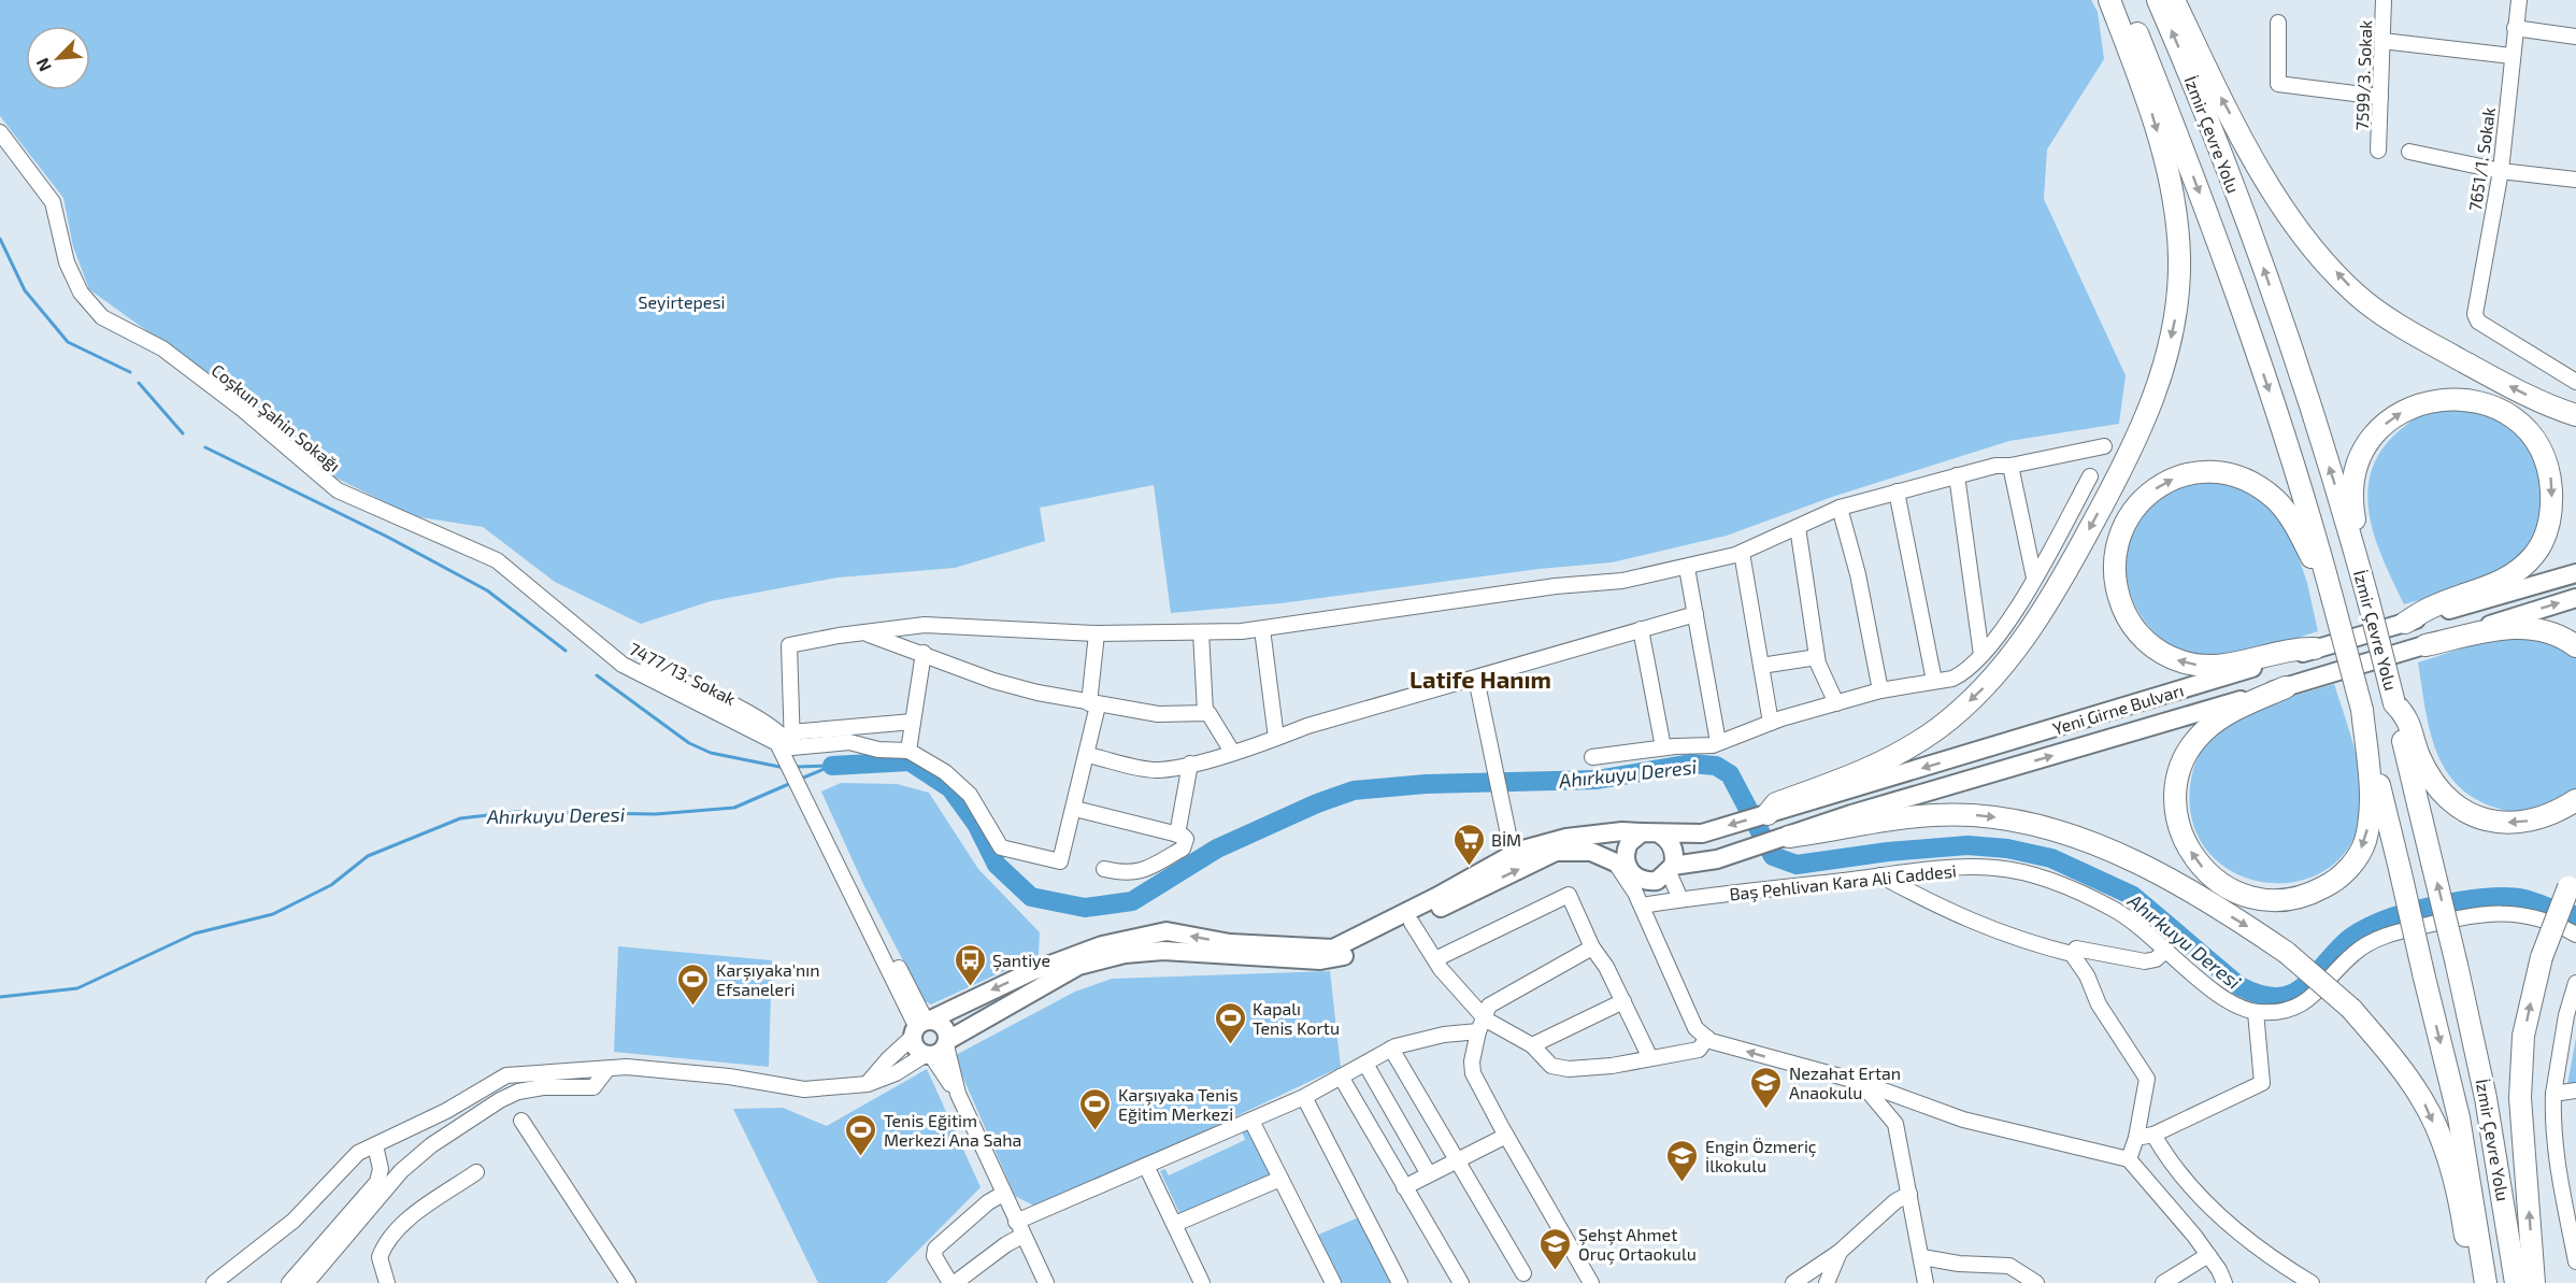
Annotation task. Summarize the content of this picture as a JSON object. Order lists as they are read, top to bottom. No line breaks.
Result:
{"streets":{"highway":["İzmir Çevre Yolu"],"main road":["Yeni Girne Bulvarı"],"street":["7599/3. Sokak","7651/1. Sokak","Coşkun Şahin Sokağı","7477/13. Sokak","Baş Pehlivan Kara Ali Caddesi"]},"crossings":[["Coşkun Şahin Sokağı","7477/13. Sokak"]],"districts":["Latife Hanım"],"water":["Ahırkuyu Deresi"],"parks":["Seyirtepesi"],"places":{"supermarket":["BİM"],"bus stop":["Şantiye"],"sports":["Karşıyaka'nın Efsaneleri","Kapalı Tenis Kortu","Karşıyaka Tenis Eğitim Merkezi","Tenis Eğitim Merkezi Ana Saha"],"school or university":["Nezahat Ertan Anaokulu","Engin Özmeriç İlkokulu","Şehşt Ahmet Oruç Ortaokulu"]},"north":"bottom left"}
